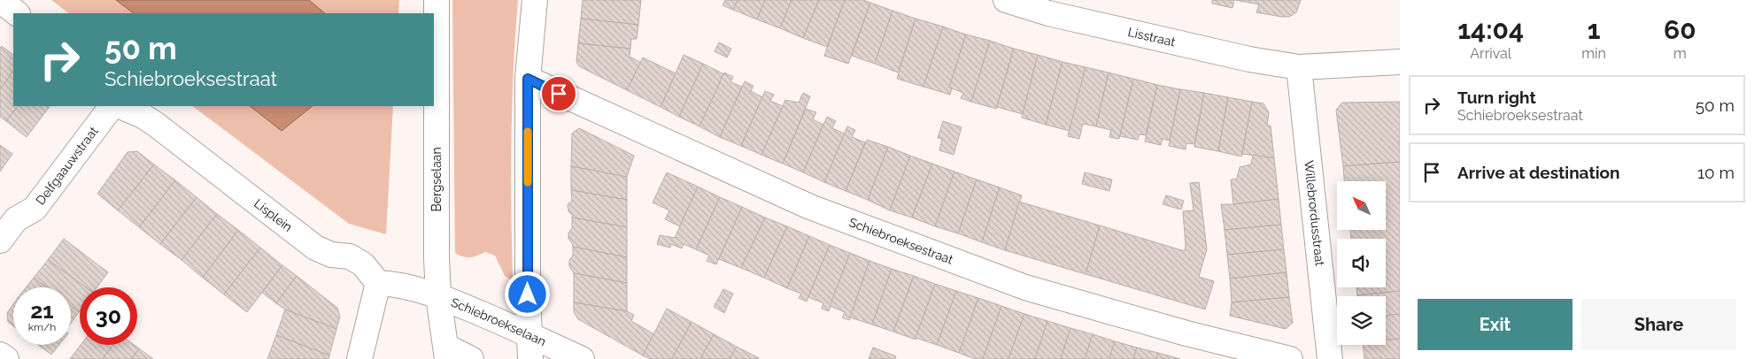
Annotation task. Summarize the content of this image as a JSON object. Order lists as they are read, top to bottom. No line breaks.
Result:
{"streets":{"street":["Lisstraat","Delfgaauwstraat","Bergselaan","Willebrordusstraat","Lisplein","Schiebroeksestraat","Schiebroekselaan"]},"crossings":[["Lisstraat","Willebrordusstraat"],["Bergselaan","Schiebroekselaan"]],"north":"top left","page":{"eta":["14:04","Arrival","1","min","60","m"],"turn":["50 m","Schiebroeksestraat"],"list":[{"name":"Turn right","note":"Schiebroeksestraat","value":"50 m"},{"name":"Arrive at destination","value":"10 m"}],"speed":"21 km/h","limit":"30","buttons":["Exit","Share"]}}
